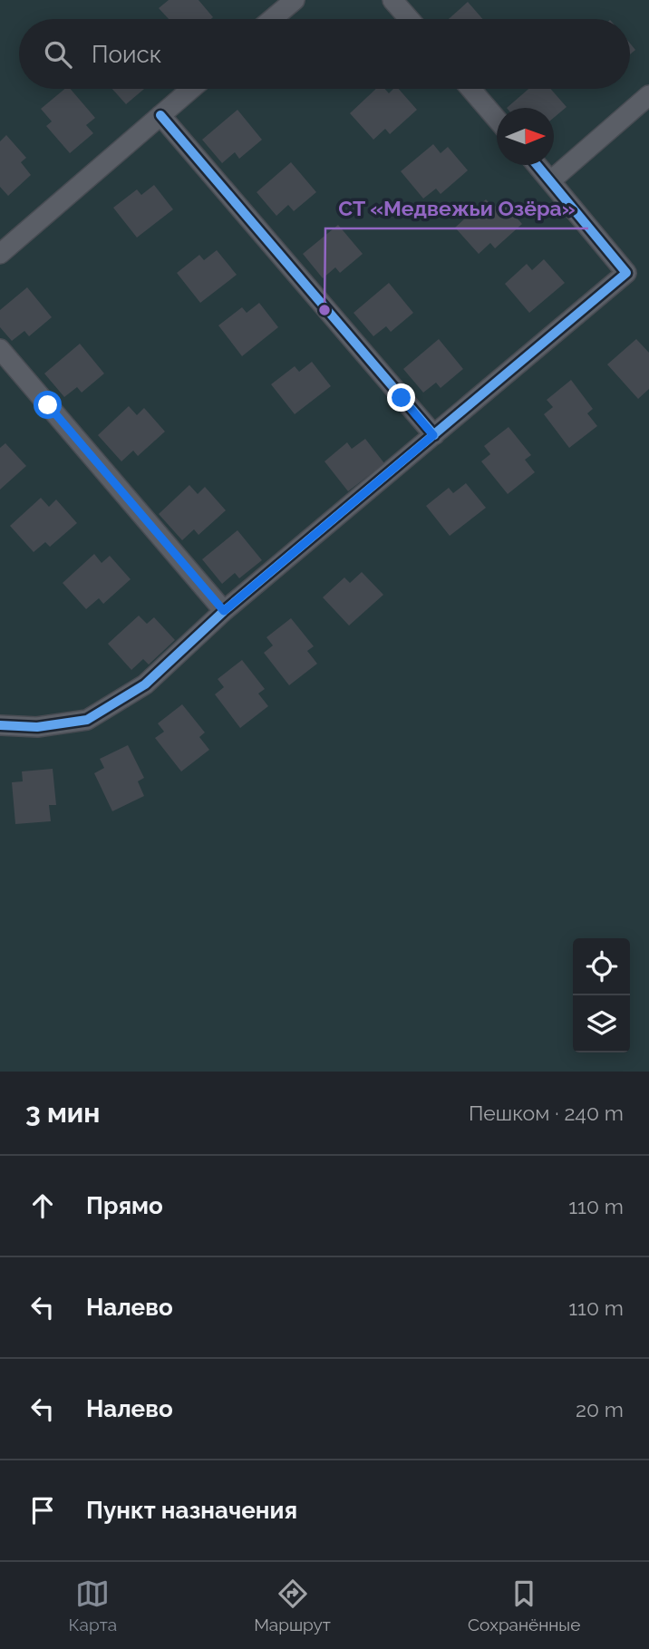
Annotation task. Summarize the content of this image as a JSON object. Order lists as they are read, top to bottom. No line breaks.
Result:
{"places":["СТ «Медвежьи Озёра»"],"north":"right","page":{"search":"Поиск","heading":["3 мин","Пешком · 240 m"],"list":[["Прямо","110 m"],["Налево","110 m"],["Налево","20 m"],"Пункт назначения"],"nav":["Карта","Маршрут","Сохранённые"]}}
